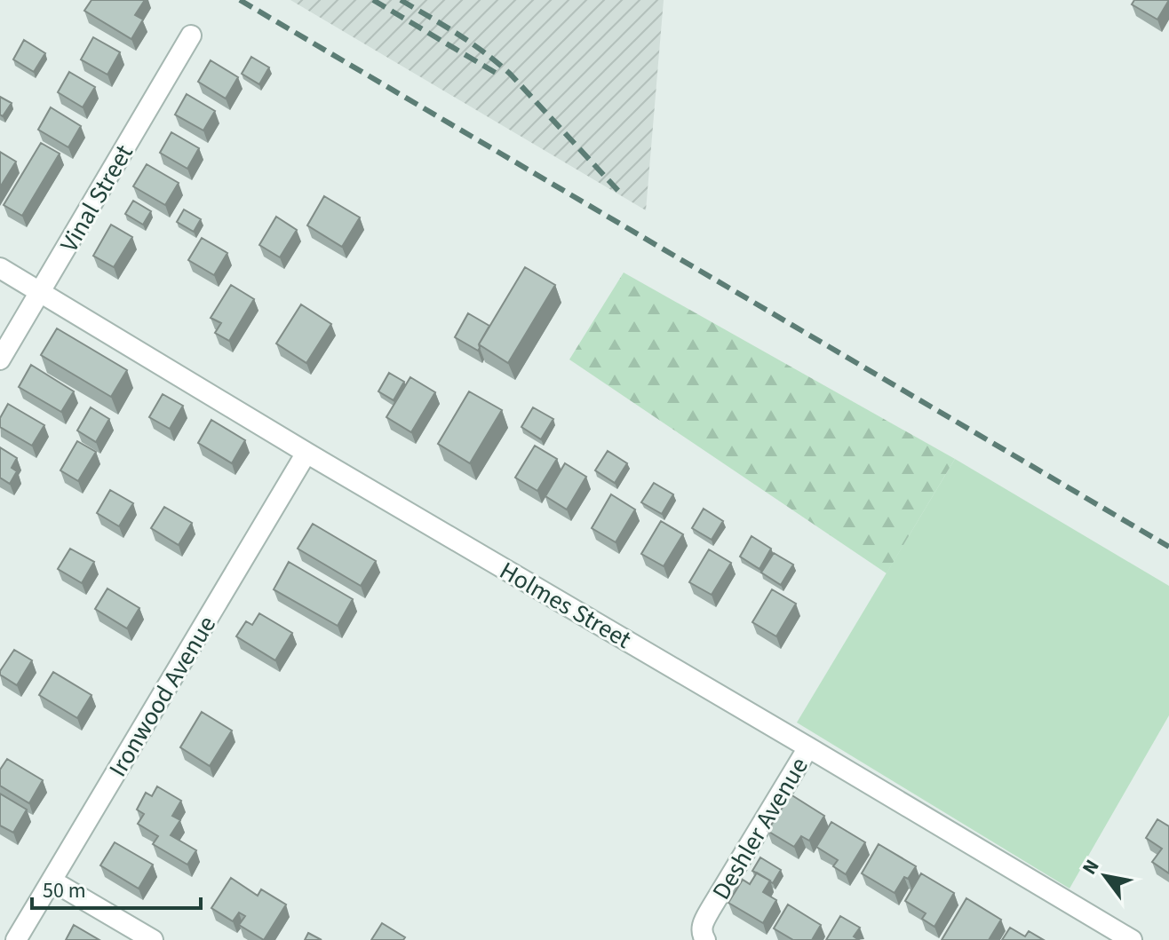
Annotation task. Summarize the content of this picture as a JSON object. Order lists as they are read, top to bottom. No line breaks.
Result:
{"streets":{"street":["Vinal Street","Holmes Street","Ironwood Avenue","Deshler Avenue"]},"crossings":[["Vinal Street","Holmes Street"],["Holmes Street","Ironwood Avenue"],["Holmes Street","Deshler Avenue"]],"scale_bar":"50 m","north":"top left"}
